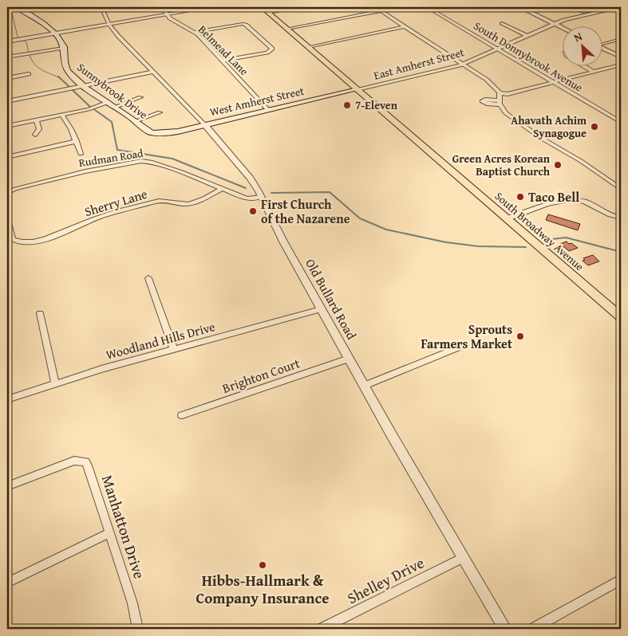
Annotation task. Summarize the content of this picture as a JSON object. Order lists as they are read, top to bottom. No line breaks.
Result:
{"streets":{"main road":["Sunnybrook Drive","West Amherst Street","South Broadway Avenue"],"street":["Belmead Lane","South Donnybrook Avenue","East Amherst Street","Rudman Road","Sherry Lane","Old Bullard Road","Woodland Hills Drive","Brighton Court","Manhatton Drive","Shelley Drive"]},"crossings":[["Belmead Lane","West Amherst Street"],["South Donnybrook Avenue","East Amherst Street"],["East Amherst Street","West Amherst Street"],["East Amherst Street","South Broadway Avenue"],["Sunnybrook Drive","West Amherst Street"],["West Amherst Street","South Broadway Avenue"],["West Amherst Street","Old Bullard Road"],["Rudman Road","Sherry Lane"],["Rudman Road","Old Bullard Road"],["Old Bullard Road","Woodland Hills Drive"],["Old Bullard Road","Brighton Court"],["Old Bullard Road","Shelley Drive"]],"places":["7-Eleven","Ahavath Achim Synagogue","Green Acres Korean Baptist Church","Taco Bell","First Church of the Nazarene","Sprouts Farmers Market","Hibbs-Hallmark & Company Insurance"],"north":"top left"}
